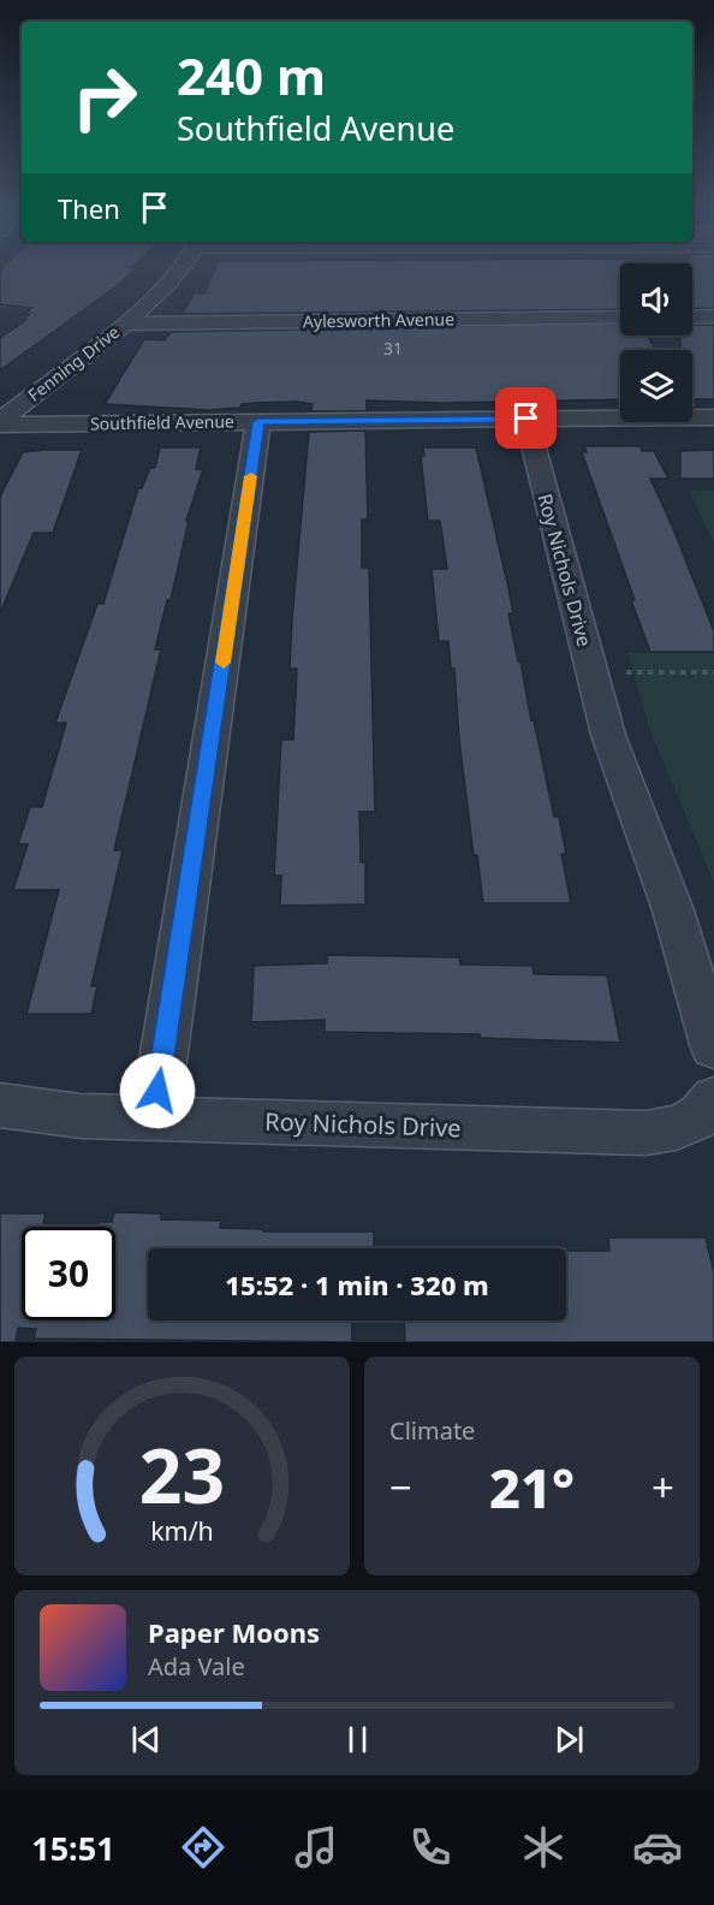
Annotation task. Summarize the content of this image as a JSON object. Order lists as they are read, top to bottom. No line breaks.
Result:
{"streets":{"street":["Aylesworth Avenue","Fenning Drive","Southfield Avenue","Roy Nichols Drive"]},"crossings":[["Aylesworth Avenue","Fenning Drive"],["Fenning Drive","Southfield Avenue"],["Southfield Avenue","Roy Nichols Drive"]],"house_numbers":["31"],"page":{"turn":["240 m","Southfield Avenue"],"then":"Then","limit":"30","trip":"15:52 · 1 min · 320 m","tile":"Climate","heat":["−","21°","+"],"song":["Paper Moons","Ada Vale"],"tabs":"15:51","gauge":["23","km/h"]}}
